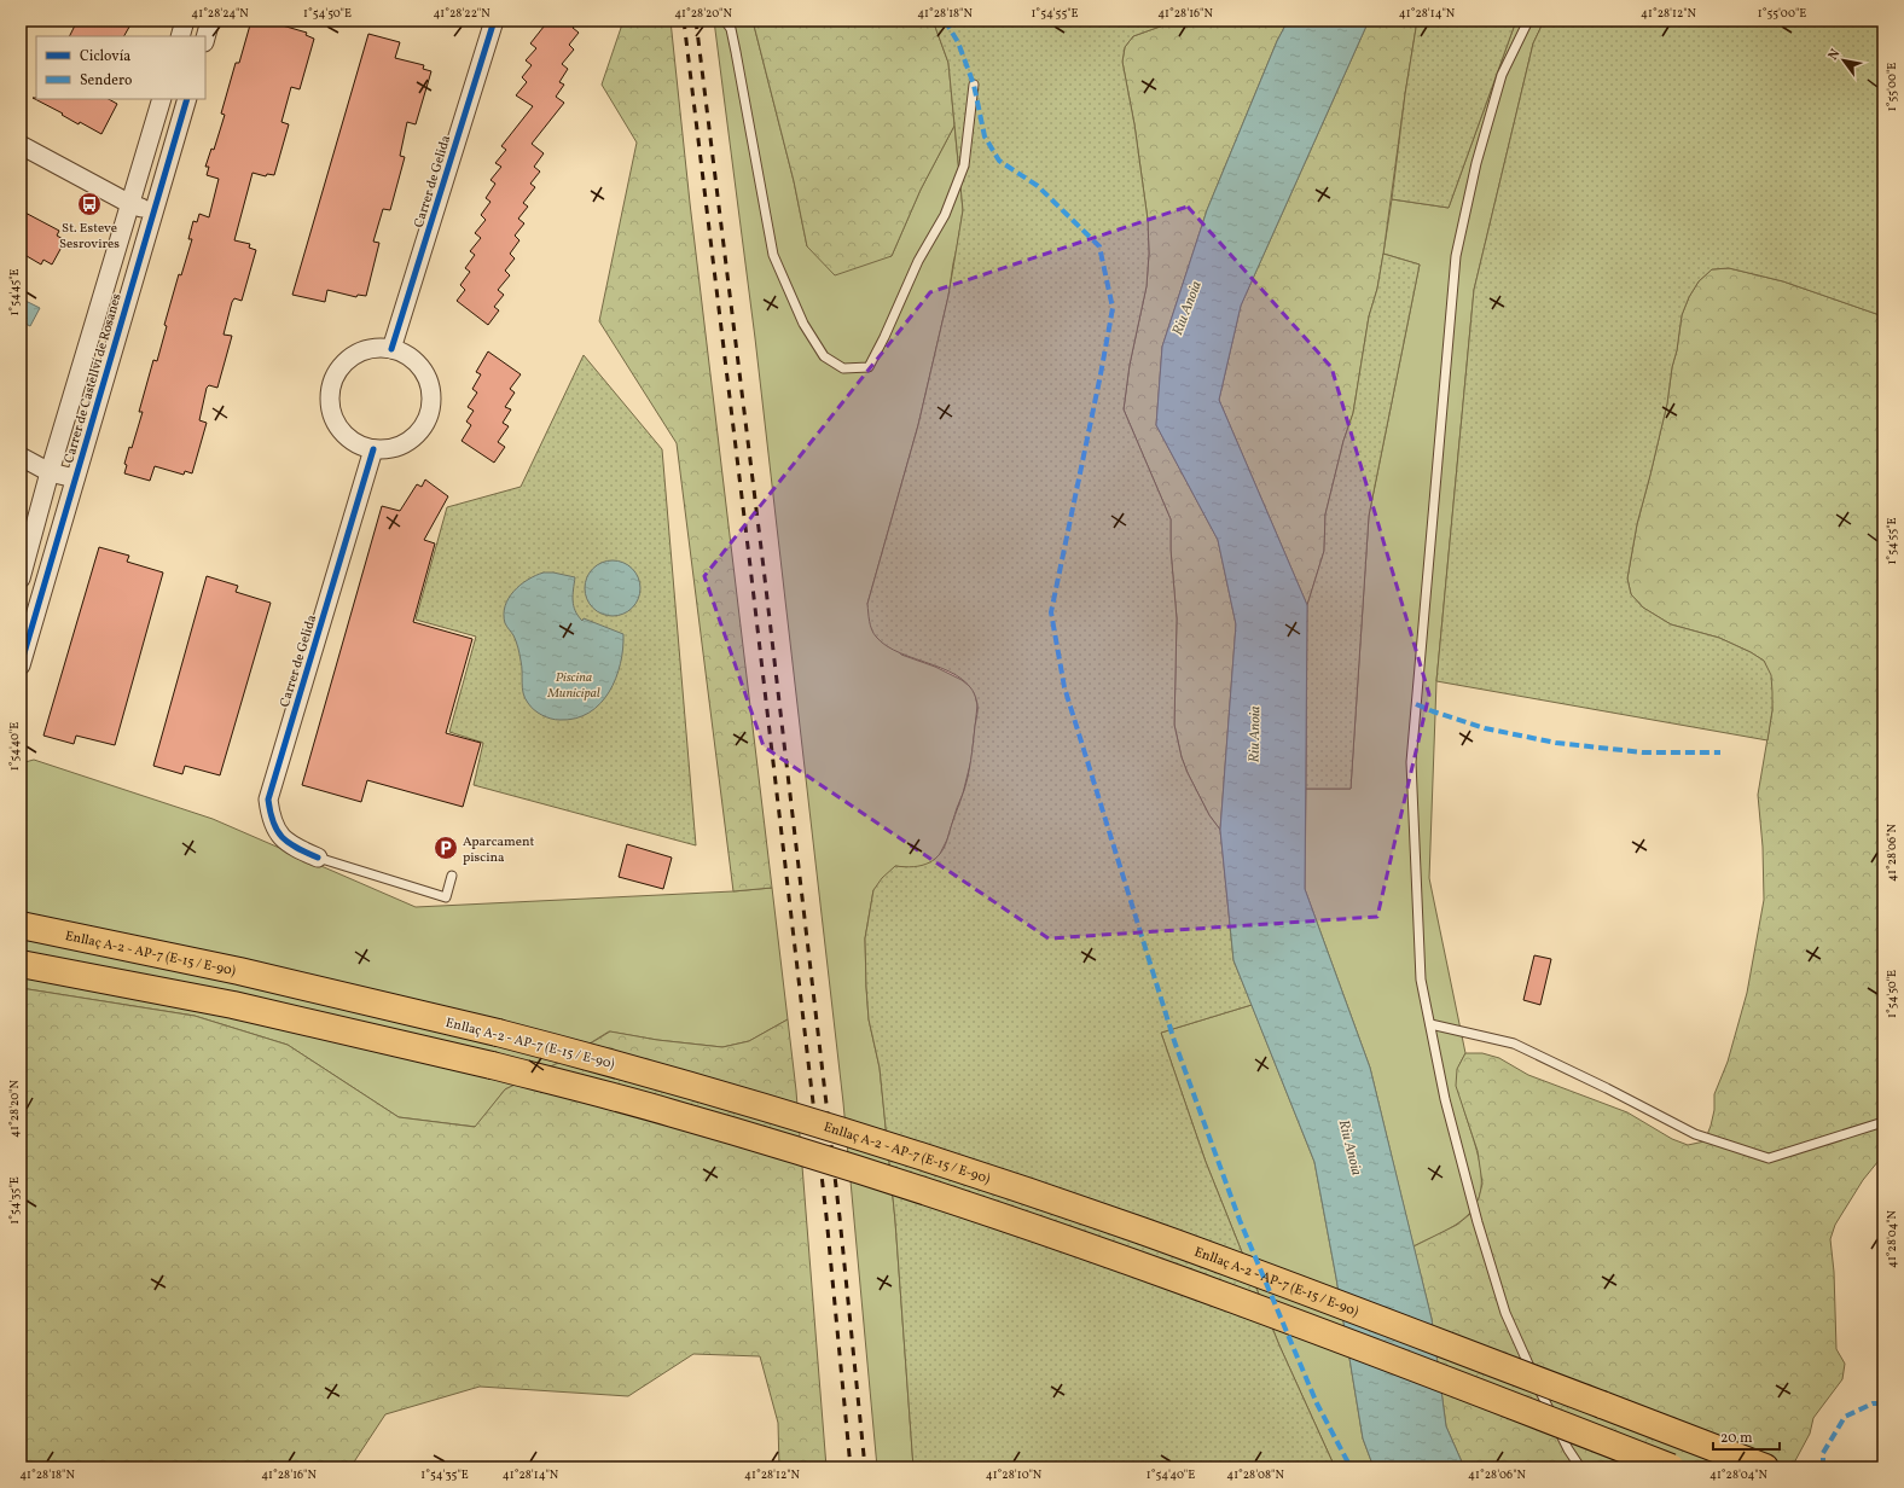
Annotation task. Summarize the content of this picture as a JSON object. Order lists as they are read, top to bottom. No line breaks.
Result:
{"streets":{"highway":["Enllaç A-2 - AP-7 (E-15 / E-90)"],"street":["Carrer de Gelida","Carrer de Castellví de Rosanes"]},"water":["Riu Anoia"],"parks":["Piscina Municipal"],"places":{"bus stop":["St. Esteve Sesrovires"],"parking":["Aparcament piscina"]},"legend":["Ciclovía","Sendero"],"scale_bar":"20 m","north":"top left","coordinates":["41°28'24\"N","1°54'50\"E","41°28'22\"N","41°28'20\"N","41°28'18\"N","1°54'55\"E","41°28'16\"N","41°28'14\"N","41°28'12\"N","1°55'00\"E","1°54'45\"E","1°54'40\"E","41°28'06\"N","1°54'35\"E","41°28'04\"N","41°28'10\"N","41°28'08\"N"]}
